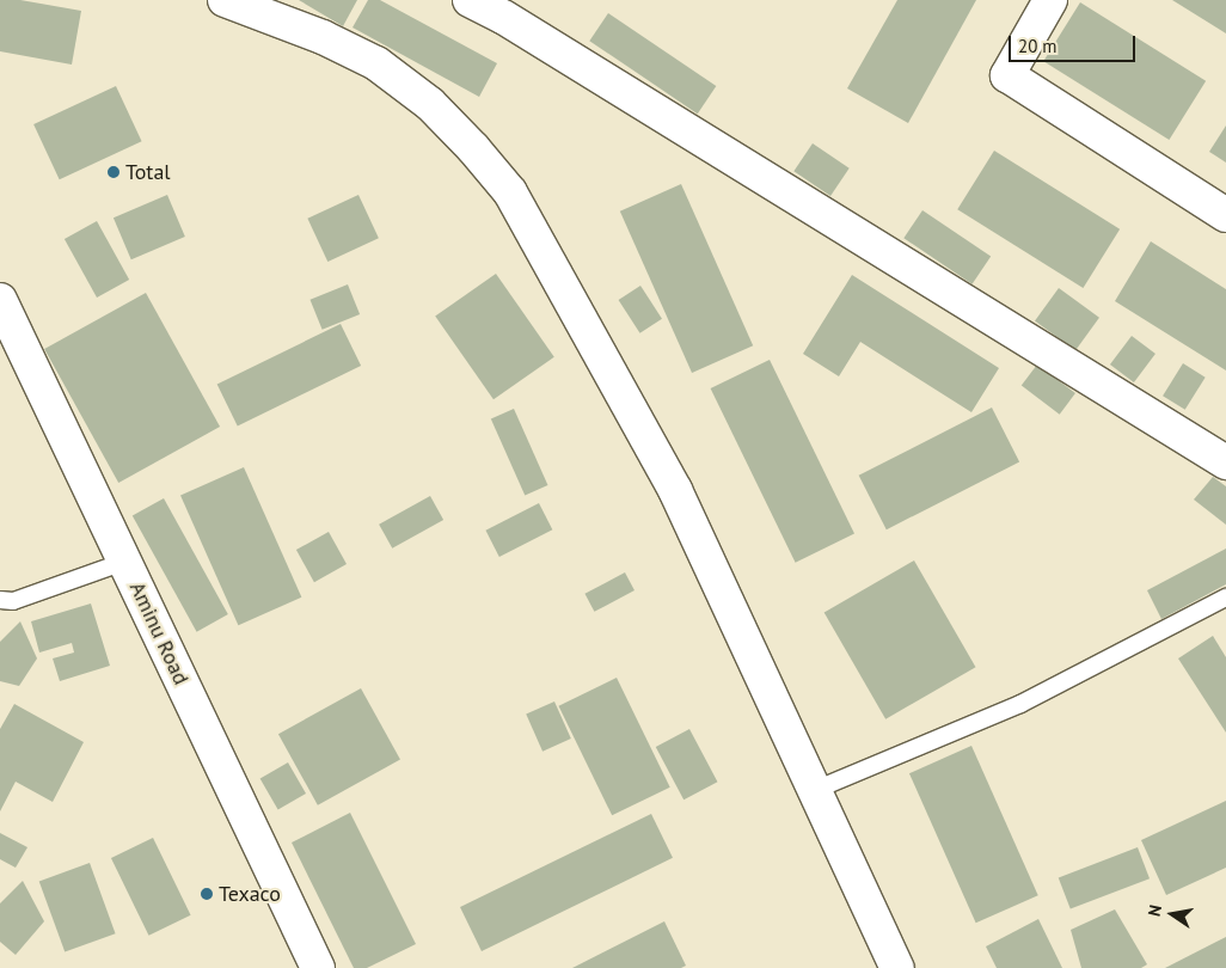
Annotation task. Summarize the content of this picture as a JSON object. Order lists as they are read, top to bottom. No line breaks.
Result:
{"streets":{"street":["Aminu Road"]},"places":["Total","Texaco"],"scale_bar":"20 m","north":"left"}
